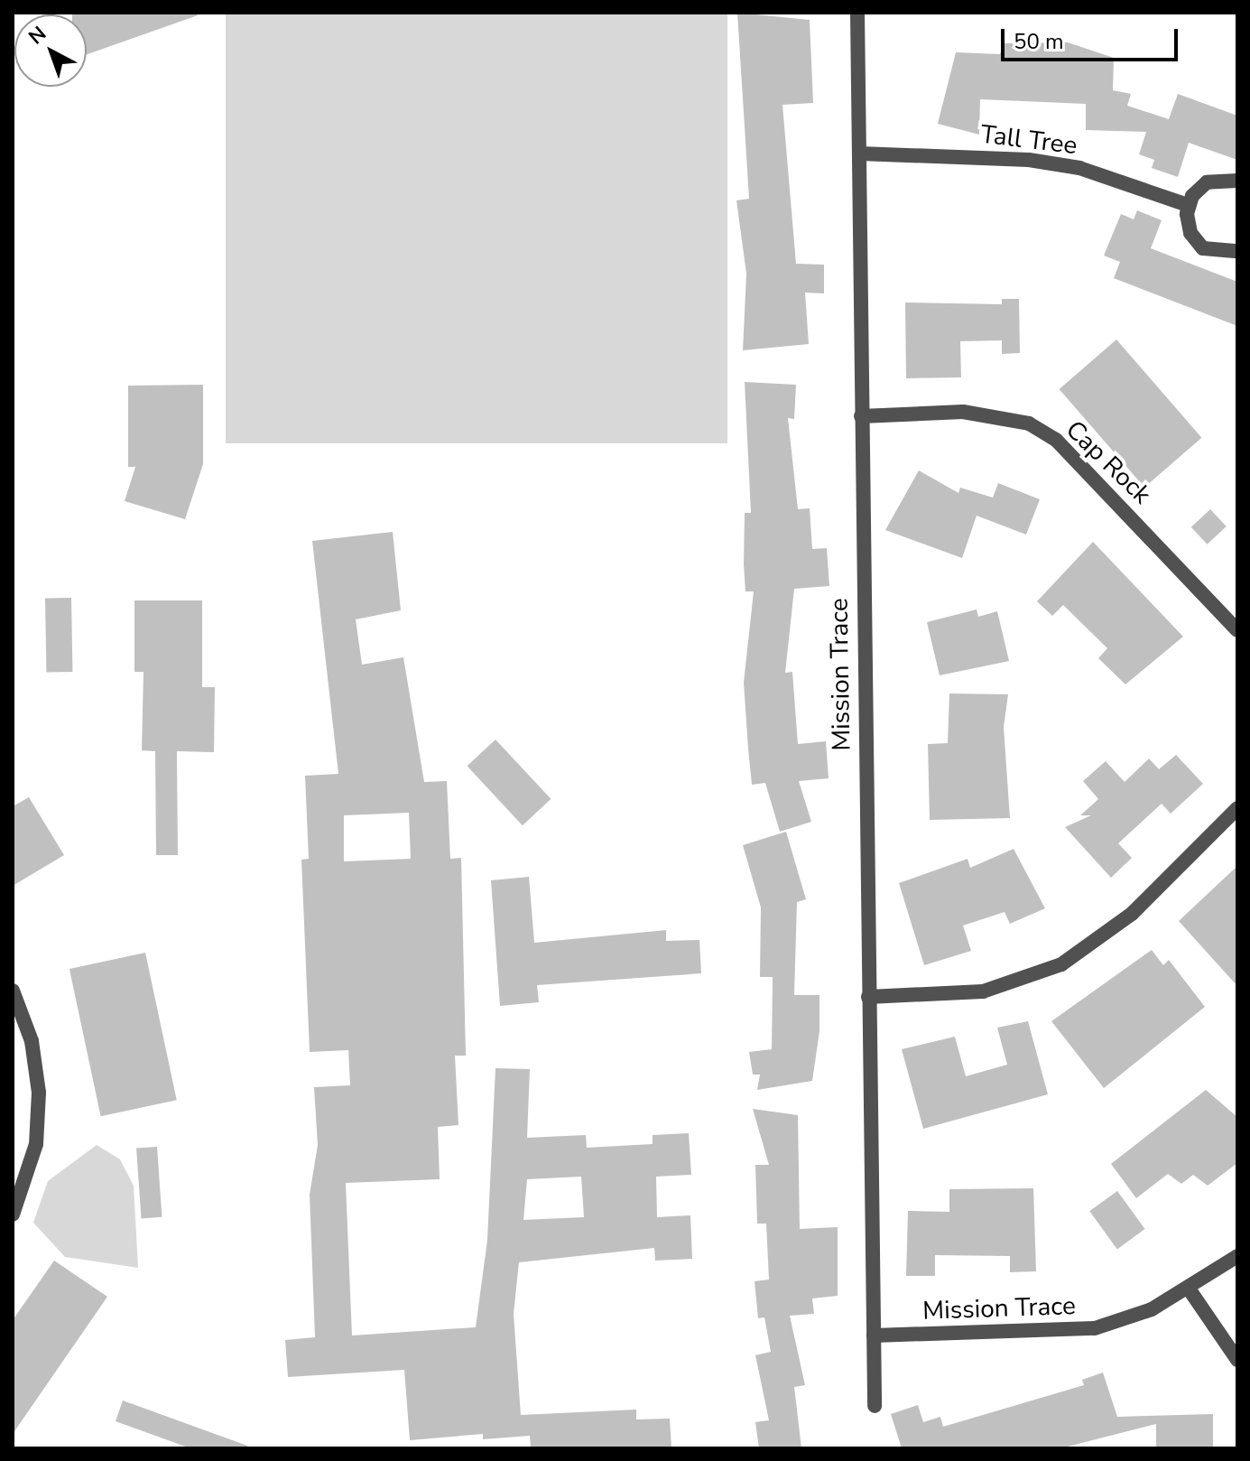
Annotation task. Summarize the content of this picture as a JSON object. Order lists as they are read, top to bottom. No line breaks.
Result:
{"streets":{"street":["Tall Tree","Cap Rock","Mission Trace"]},"crossings":[["Tall Tree","Mission Trace"],["Cap Rock","Mission Trace"]],"scale_bar":"50 m","north":"top left"}
